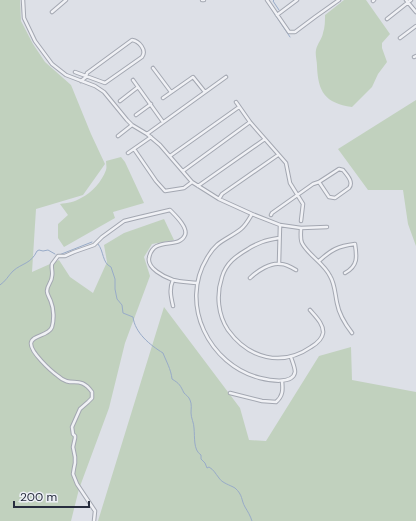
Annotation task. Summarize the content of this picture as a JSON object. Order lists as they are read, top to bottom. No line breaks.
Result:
{"scale_bar":"200 m"}
